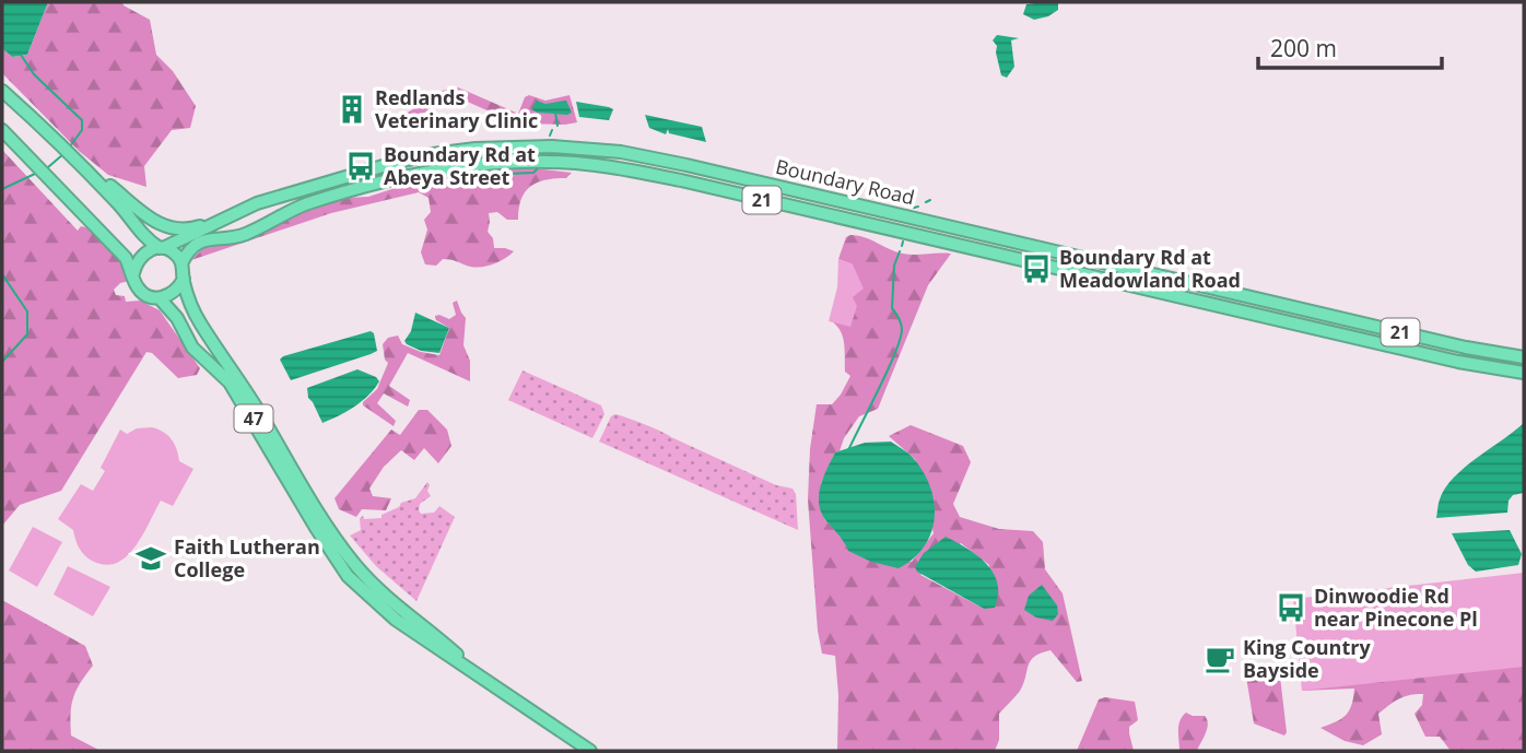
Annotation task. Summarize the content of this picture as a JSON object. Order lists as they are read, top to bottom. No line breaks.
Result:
{"streets":{"highway":["Boundary Road","21","47"]},"crossings":[["Boundary Road","21"],["Boundary Road","47"],["21","47"]],"places":{"building":["Redlands Veterinary Clinic"],"bus stop":["Boundary Rd at Abeya Street","Boundary Rd at Meadowland Road","Dinwoodie Rd near Pinecone Pl"],"school or university":["Faith Lutheran College"],"cafe":["King Country Bayside"]},"scale_bar":"200 m"}
